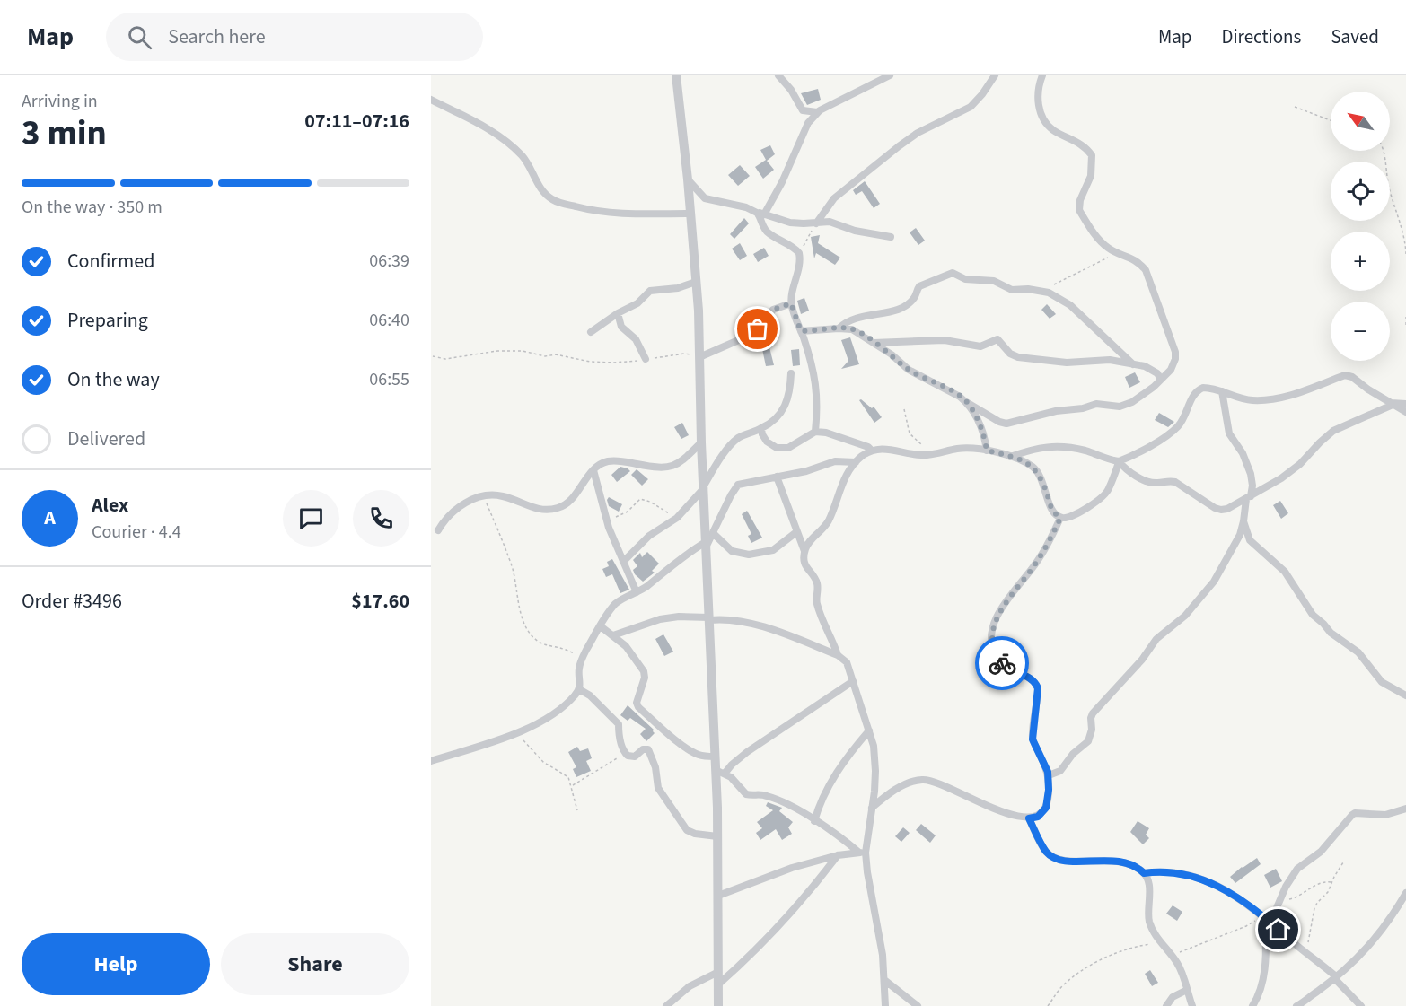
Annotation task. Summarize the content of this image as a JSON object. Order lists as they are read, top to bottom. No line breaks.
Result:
{"north":"top left","page":{"header":"Map","search":"Search here","nav":["Map","Directions","Saved"],"heading":["3 min","Arriving in","07:11–07:16"],"panel":["Alex","Courier · 4.4","Order #3496","$17.60"],"map_buttons":["+","−"],"bar":"On the way · 350 m","list":[["Confirmed","06:39"],["Preparing","06:40"],["On the way","06:55"],"Delivered"],"round":"A","buttons":["Help","Share"]}}
